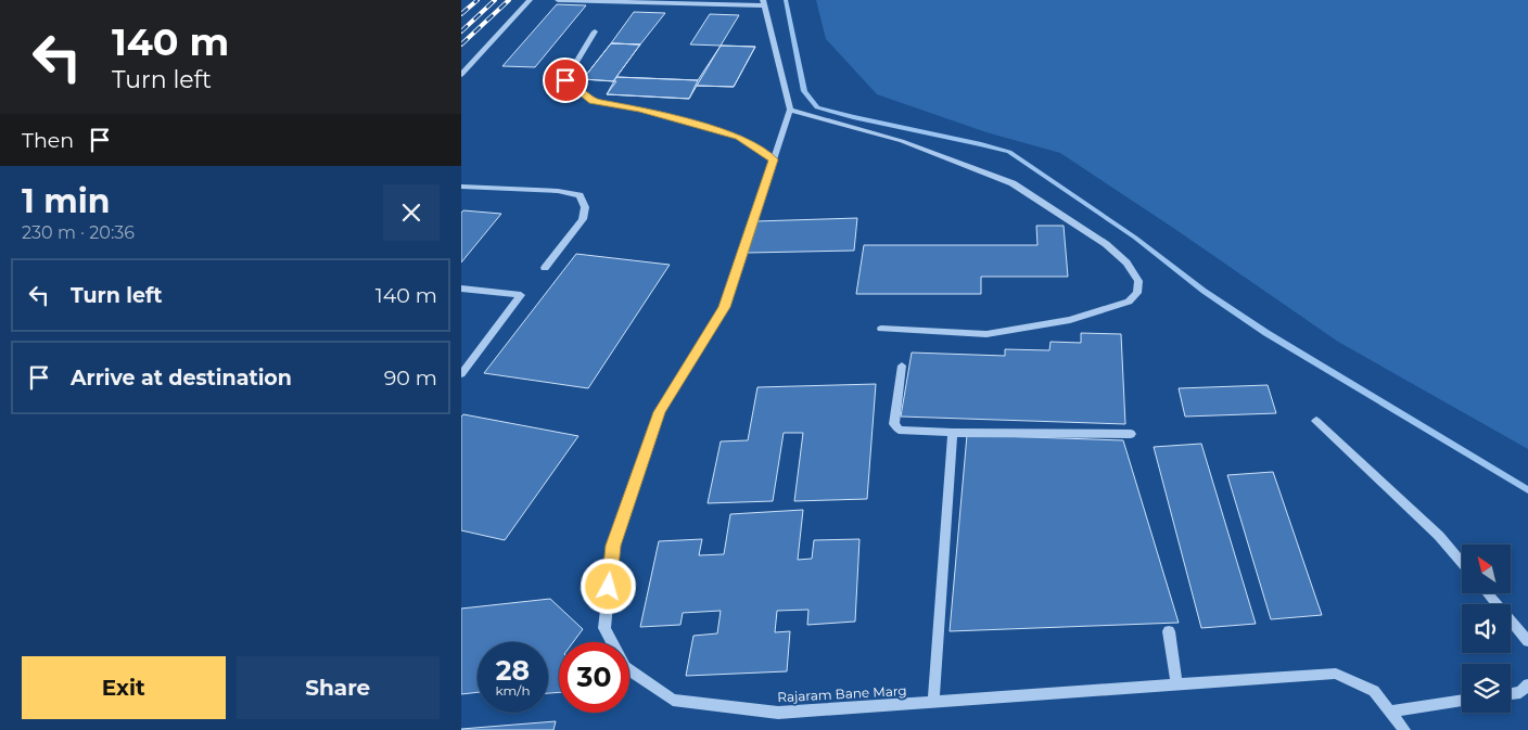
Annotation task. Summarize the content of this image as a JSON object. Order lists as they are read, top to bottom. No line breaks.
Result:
{"streets":{"street":["Rajaram Bane Marg"]},"north":"top left","page":{"turn":["140 m","Turn left"],"then":"Then","heading":["1 min","230 m · 20:36"],"list":[{"name":"Turn left","value":"140 m"},{"name":"Arrive at destination","value":"90 m"}],"speed":"28 km/h","limit":"30","buttons":["Exit","Share"]}}
